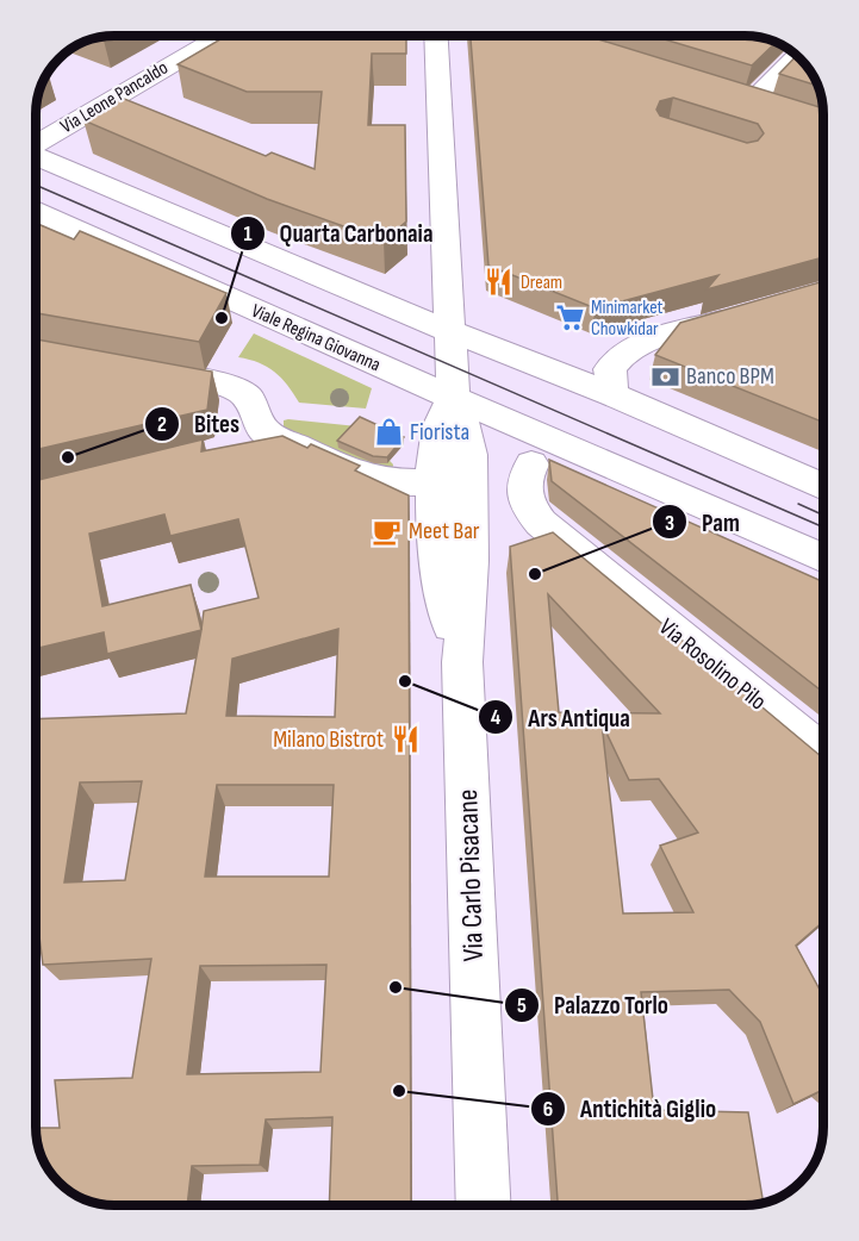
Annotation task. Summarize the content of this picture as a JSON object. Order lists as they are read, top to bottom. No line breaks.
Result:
{"streets":{"street":["Via Leone Pancaldo","Viale Regina Giovanna","Via Rosolino Pilo","Via Carlo Pisacane"]},"crossings":[["Viale Regina Giovanna","Via Carlo Pisacane"]],"places":{"restaurant":["Dream","Milano Bistrot"],"other":["Quarta Carbonaia","Bites","Pam","Ars Antiqua","Palazzo Torlo","Antichità Giglio"],"supermarket":["Minimarket Chowkidar"],"bank":["Banco BPM"],"shop":["Fiorista"],"cafe":["Meet Bar"]}}
